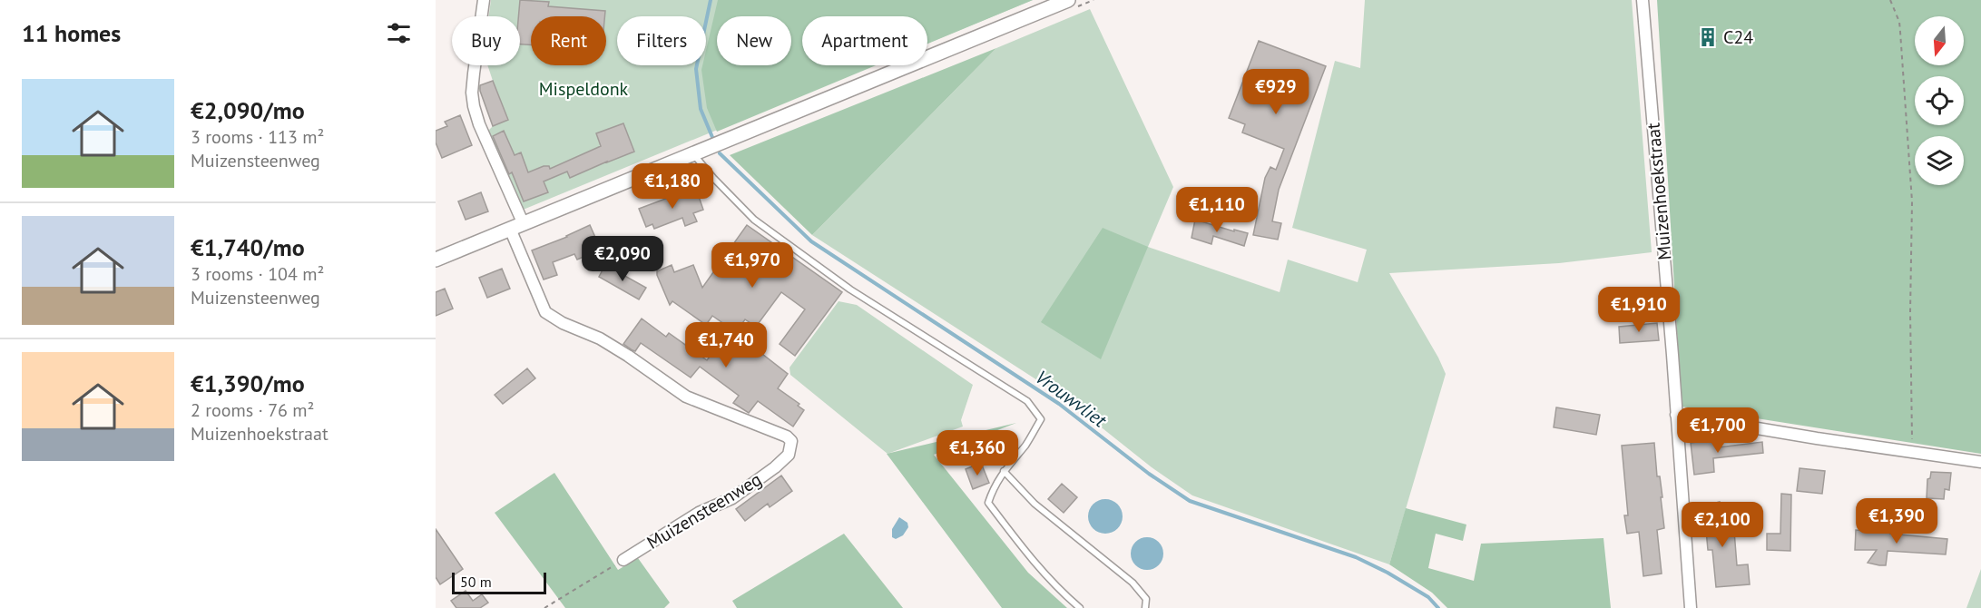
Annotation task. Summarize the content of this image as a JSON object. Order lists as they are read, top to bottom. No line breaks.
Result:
{"streets":{"street":["Muizenhoekstraat","Muizensteenweg"]},"water":["Vrouwvliet"],"parks":["Mispeldonk"],"places":{"building":["C24"]},"scale_bar":"50 m","north":"bottom","page":{"heading":"11 homes","chip":["Buy","Rent","Filters","New","Apartment"],"list":[{"name":"€2,090/mo","note":"3 rooms · 113 m² · Muizensteenweg"},{"name":"€1,740/mo","note":"3 rooms · 104 m² · Muizensteenweg"},{"name":"€1,390/mo","note":"2 rooms · 76 m² · Muizenhoekstraat"}],"price":["€929","€1,180","€1,110","€2,090","€1,970","€1,910","€1,740","€1,700","€1,360","€1,390","€2,100"],"scale":"50 m"}}
